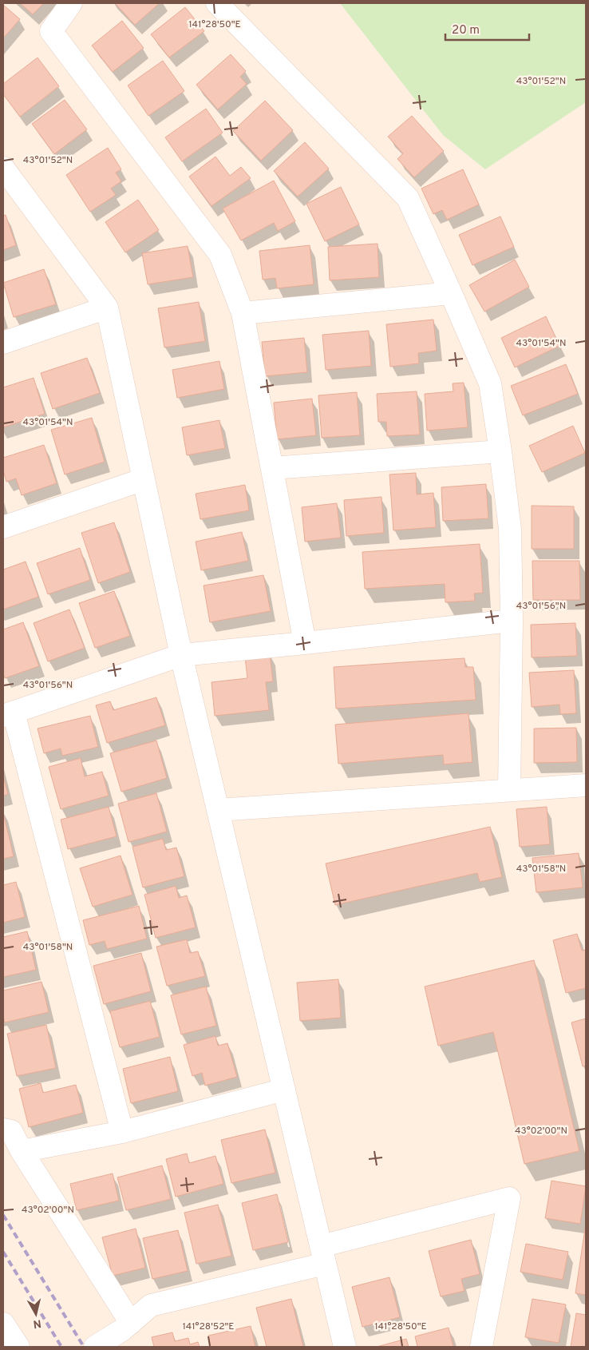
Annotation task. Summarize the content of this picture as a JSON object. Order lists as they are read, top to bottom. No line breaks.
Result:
{"scale_bar":"20 m","north":"bottom","coordinates":["141°28'50\"E","43°01'52\"N","43°01'54\"N","43°01'56\"N","43°01'58\"N","43°02'00\"N","141°28'52\"E"]}
